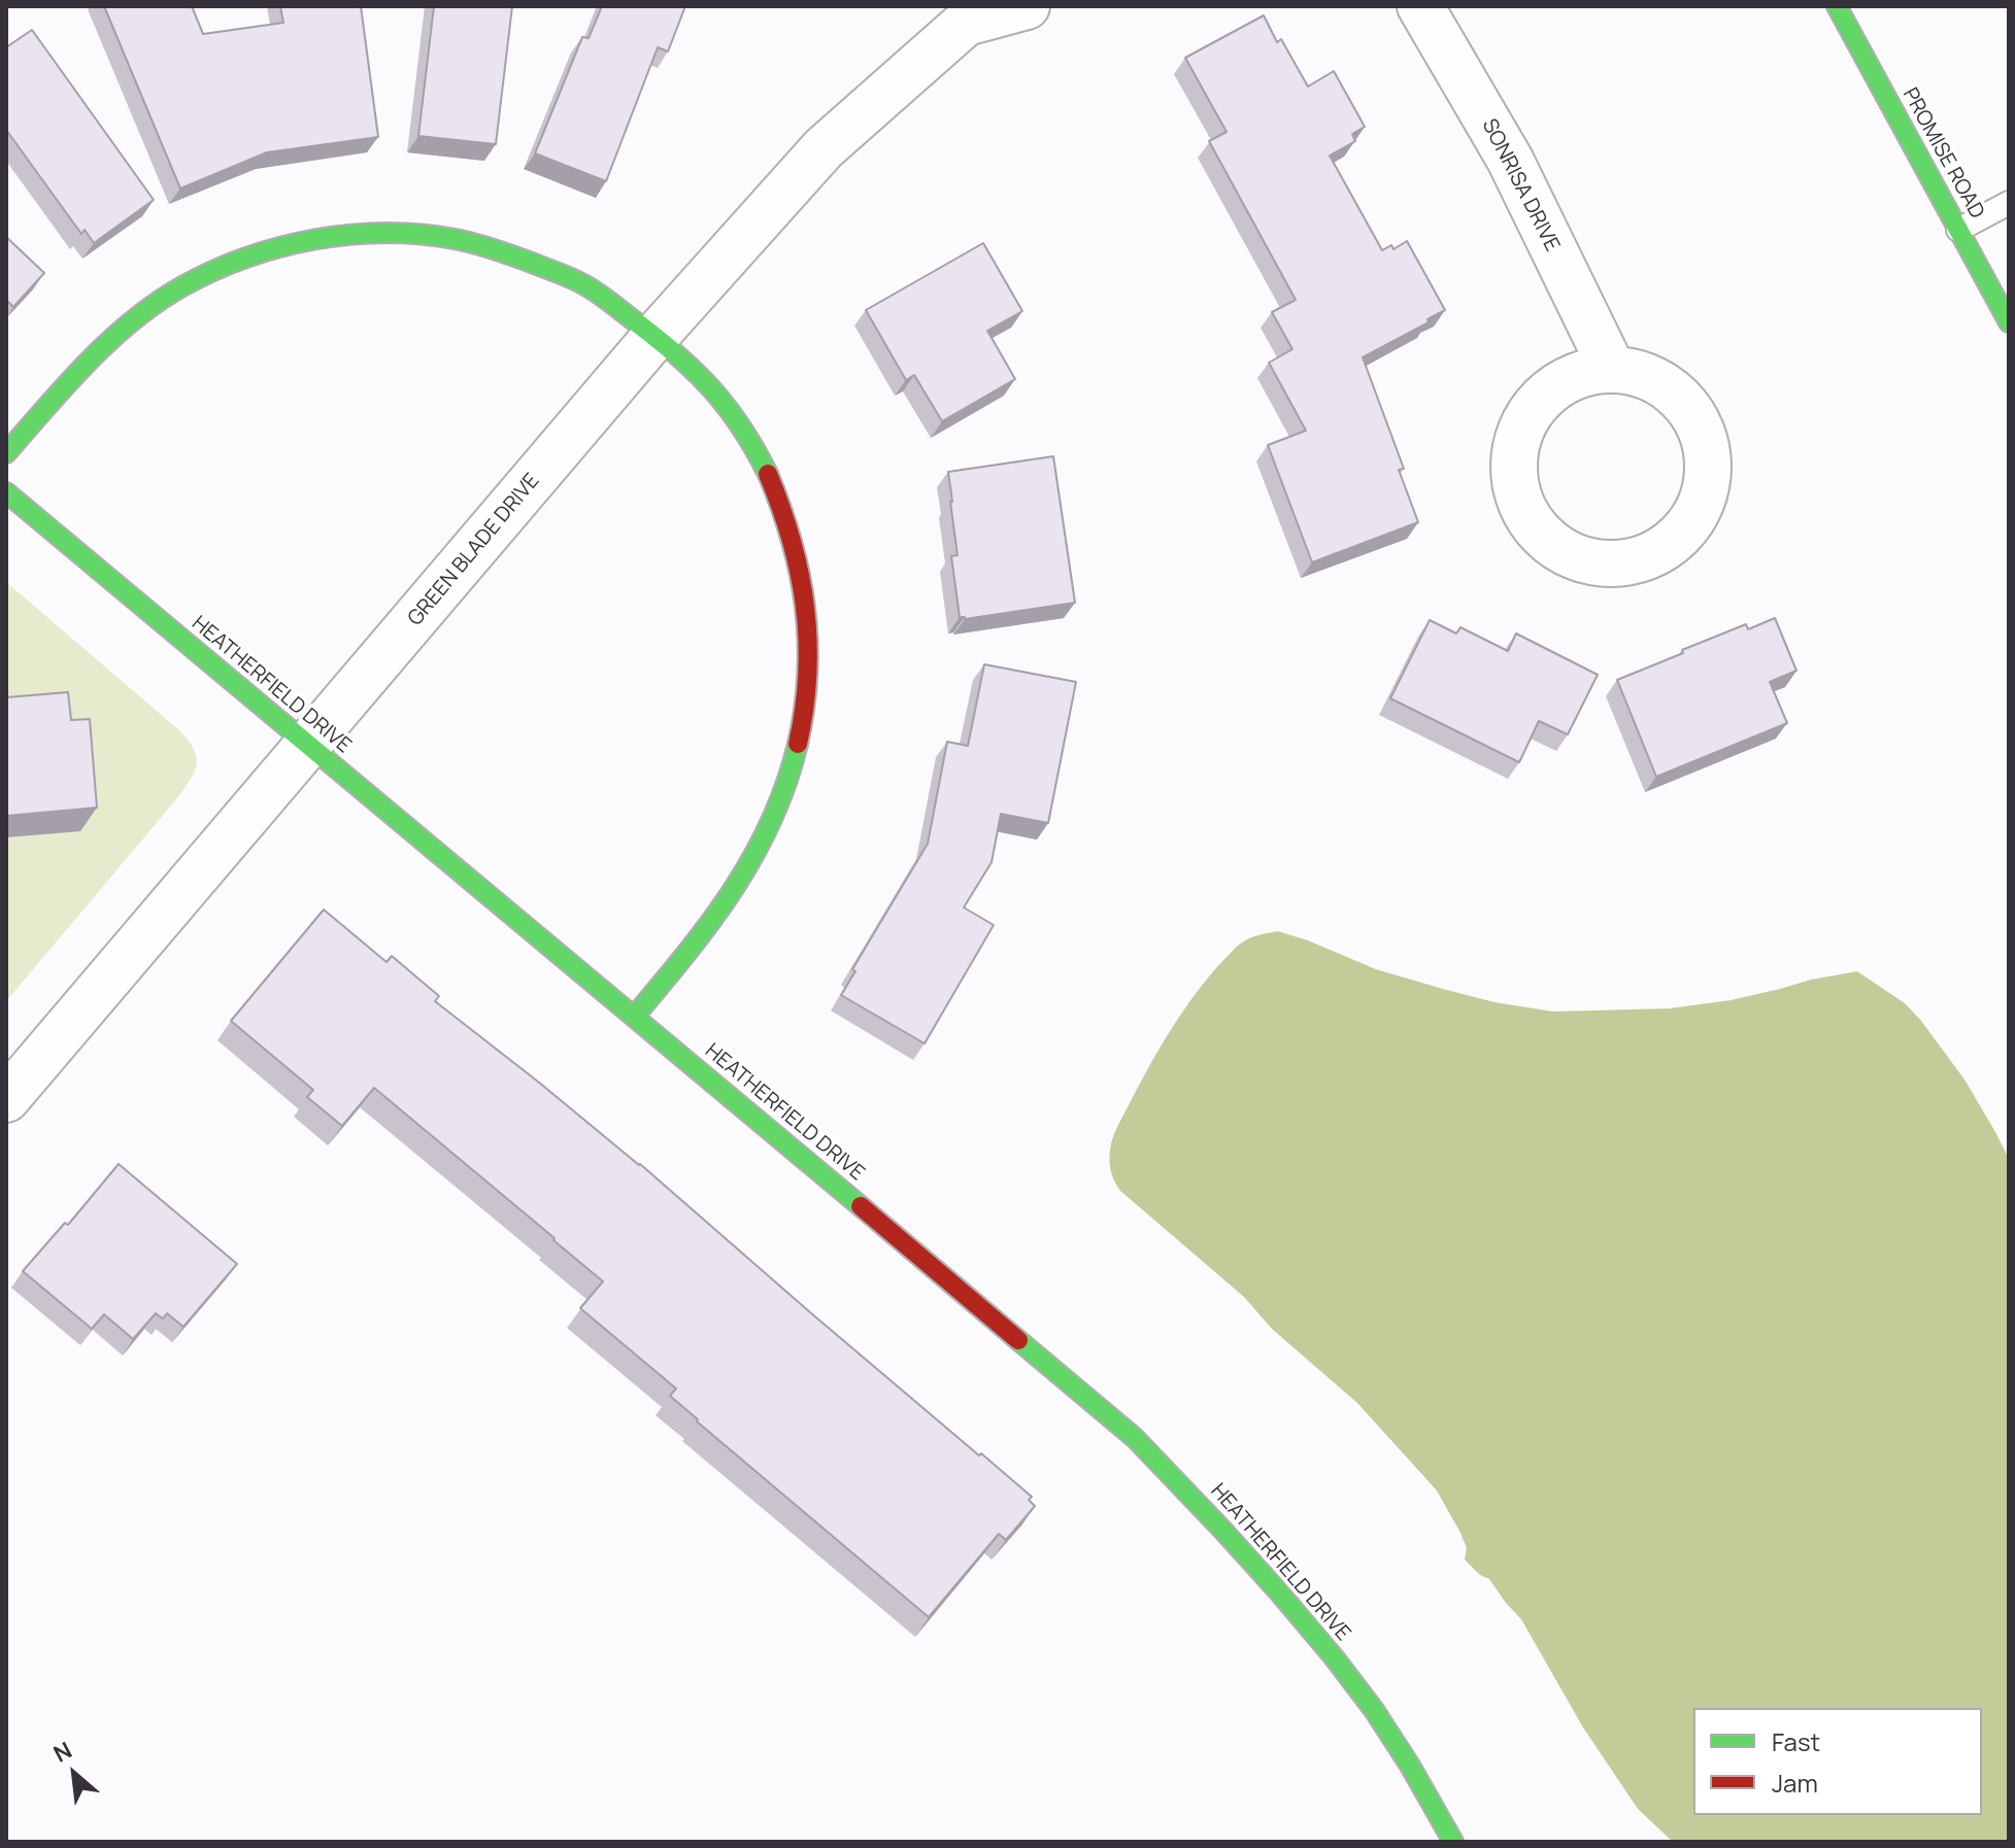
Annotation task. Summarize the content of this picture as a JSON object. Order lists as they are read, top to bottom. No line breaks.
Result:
{"streets":{"street":["PROMISE ROAD","SONRISA DRIVE","GREEN BLADE DRIVE","HEATHERFIELD DRIVE"]},"crossings":[["GREEN BLADE DRIVE","HEATHERFIELD DRIVE"]],"legend":["Fast","Jam"],"north":"top left"}
